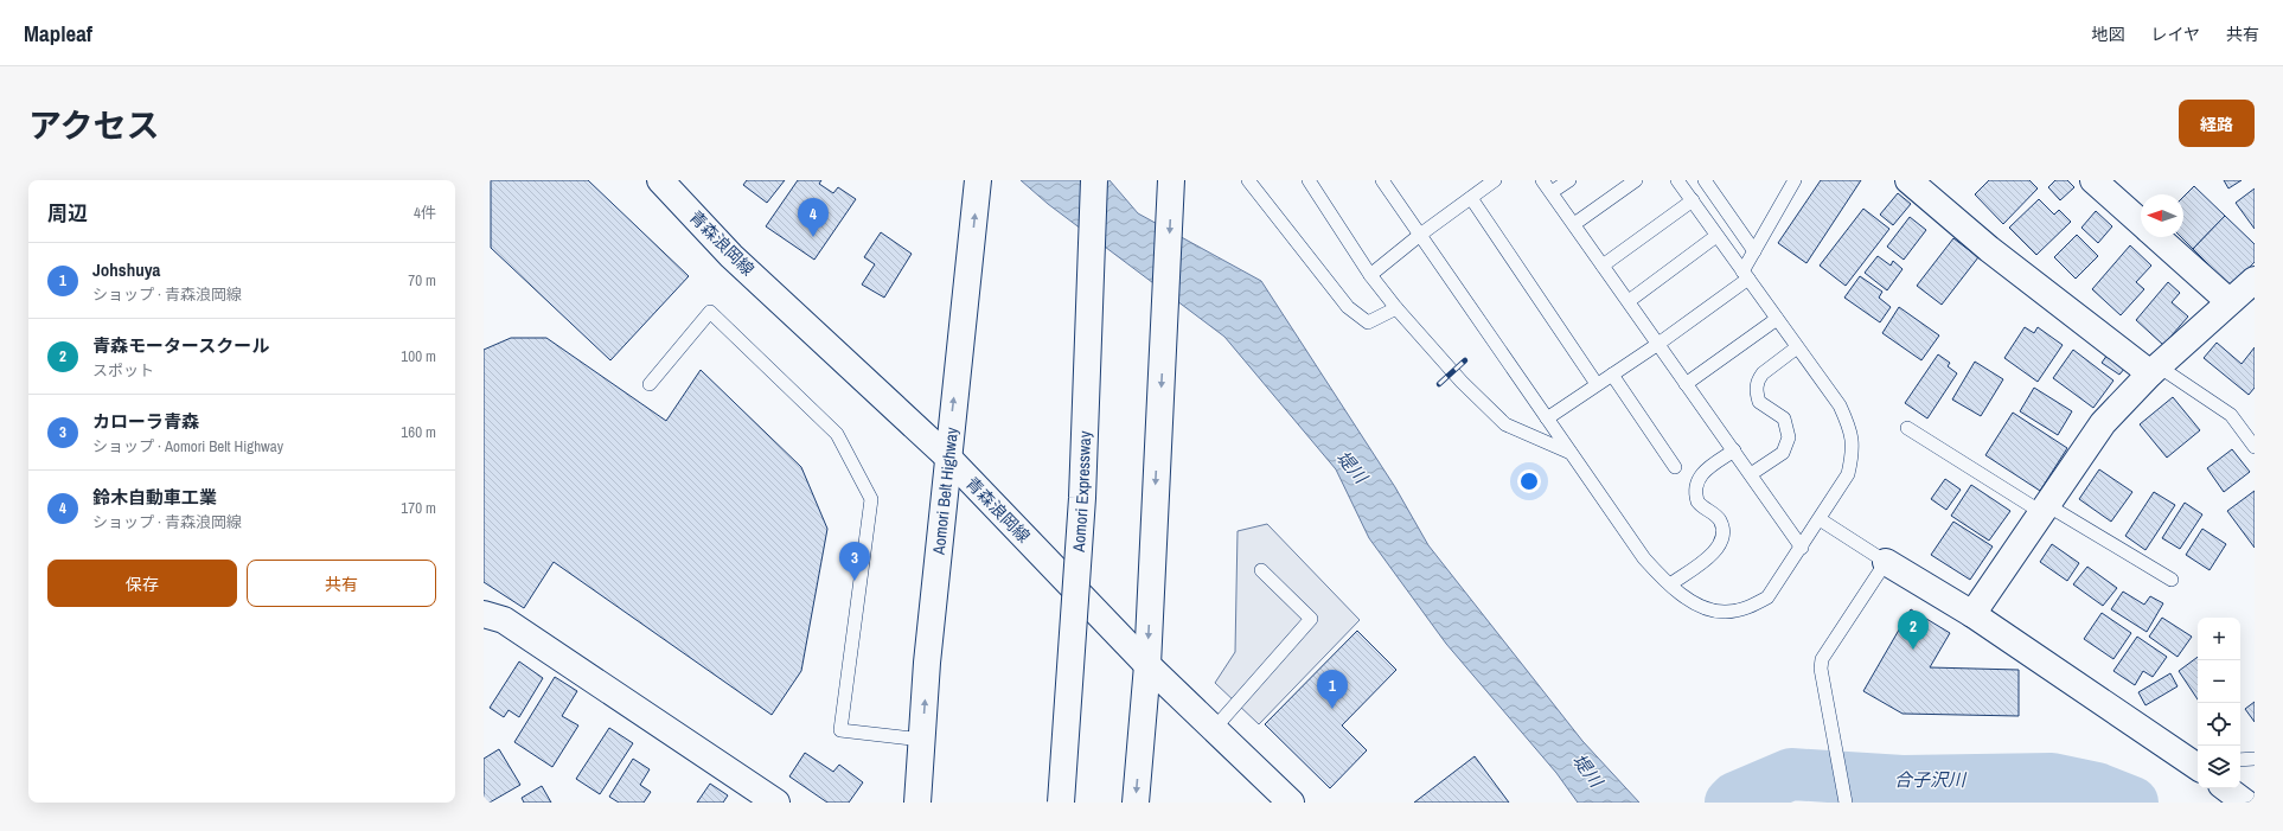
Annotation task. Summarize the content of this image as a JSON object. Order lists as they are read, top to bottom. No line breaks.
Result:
{"streets":{"main road":["青森浪岡線","Aomori Belt Highway","Aomori Expressway"]},"crossings":[["青森浪岡線","Aomori Belt Highway"]],"water":["堤川","合子沢川"],"north":"left","page":{"header":"Mapleaf","nav":["地図","レイヤ","共有"],"title":"アクセス","buttons":["経路",["保存","共有"]],"heading":["周辺","4件"],"pins":["4","3","2","1"],"list":[{"mark":"1","name":"Johshuya","note":"ショップ · 青森浪岡線","value":"70 m"},{"mark":"2","name":"青森モータースクール","note":"スポット","value":"100 m"},{"mark":"3","name":"カローラ青森","note":"ショップ · Aomori Belt Highway","value":"160 m"},{"mark":"4","name":"鈴木自動車工業","note":"ショップ · 青森浪岡線","value":"170 m"}],"map_buttons":["+","−"]}}
